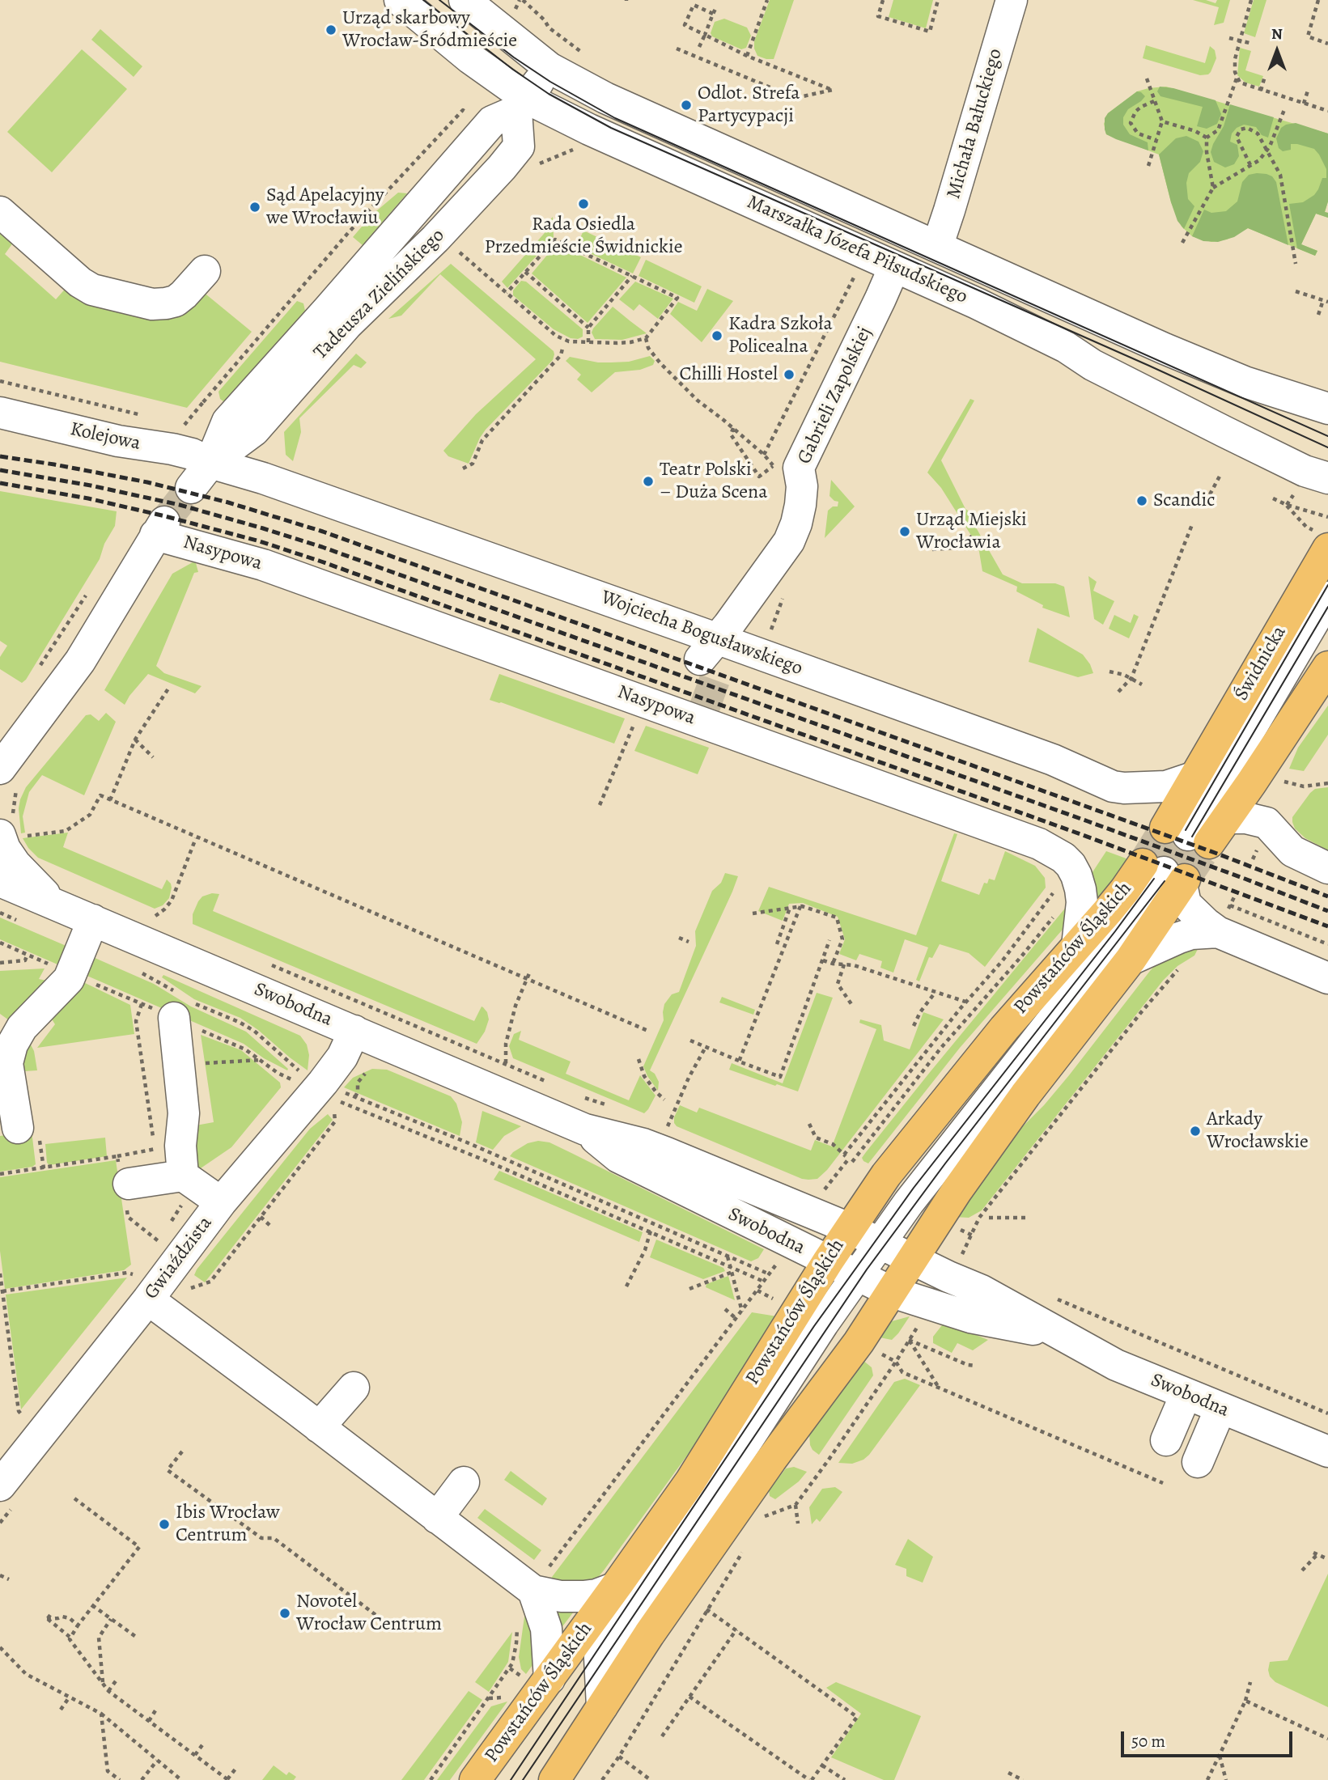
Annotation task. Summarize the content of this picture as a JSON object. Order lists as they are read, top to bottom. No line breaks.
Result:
{"streets":{"main road":["Świdnicka","Powstańców Śląskich"],"street":["Michała Bałuckiego","Marszałka Józefa Piłsudskiego","Tadeusza Zielińskiego","Gabrieli Zapolskiej","Kolejowa","Nasypowa","Wojciecha Bogusławskiego","Swobodna","Gwiaździsta"]},"crossings":[["Michała Bałuckiego","Marszałka Józefa Piłsudskiego"],["Marszałka Józefa Piłsudskiego","Tadeusza Zielińskiego"],["Marszałka Józefa Piłsudskiego","Gabrieli Zapolskiej"],["Tadeusza Zielińskiego","Kolejowa"],["Tadeusza Zielińskiego","Wojciecha Bogusławskiego"],["Gabrieli Zapolskiej","Wojciecha Bogusławskiego"],["Kolejowa","Wojciecha Bogusławskiego"],["Nasypowa","Powstańców Śląskich"],["Wojciecha Bogusławskiego","Świdnicka"],["Powstańców Śląskich","Swobodna"],["Swobodna","Gwiaździsta"]],"places":["Urząd skarbowy Wrocław-Śródmieście","Odlot. Strefa Partycypacji","Rada Osiedla Przedmieście Świdnickie","Sąd Apelacyjny we Wrocławiu","Kadra Szkoła Policealna","Chilli Hostel","Teatr Polski – Duża Scena","Scandic","Urząd Miejski Wrocławia","Arkady Wrocławskie","Ibis Wrocław Centrum","Novotel Wrocław Centrum"],"scale_bar":"50 m","north":"top"}
